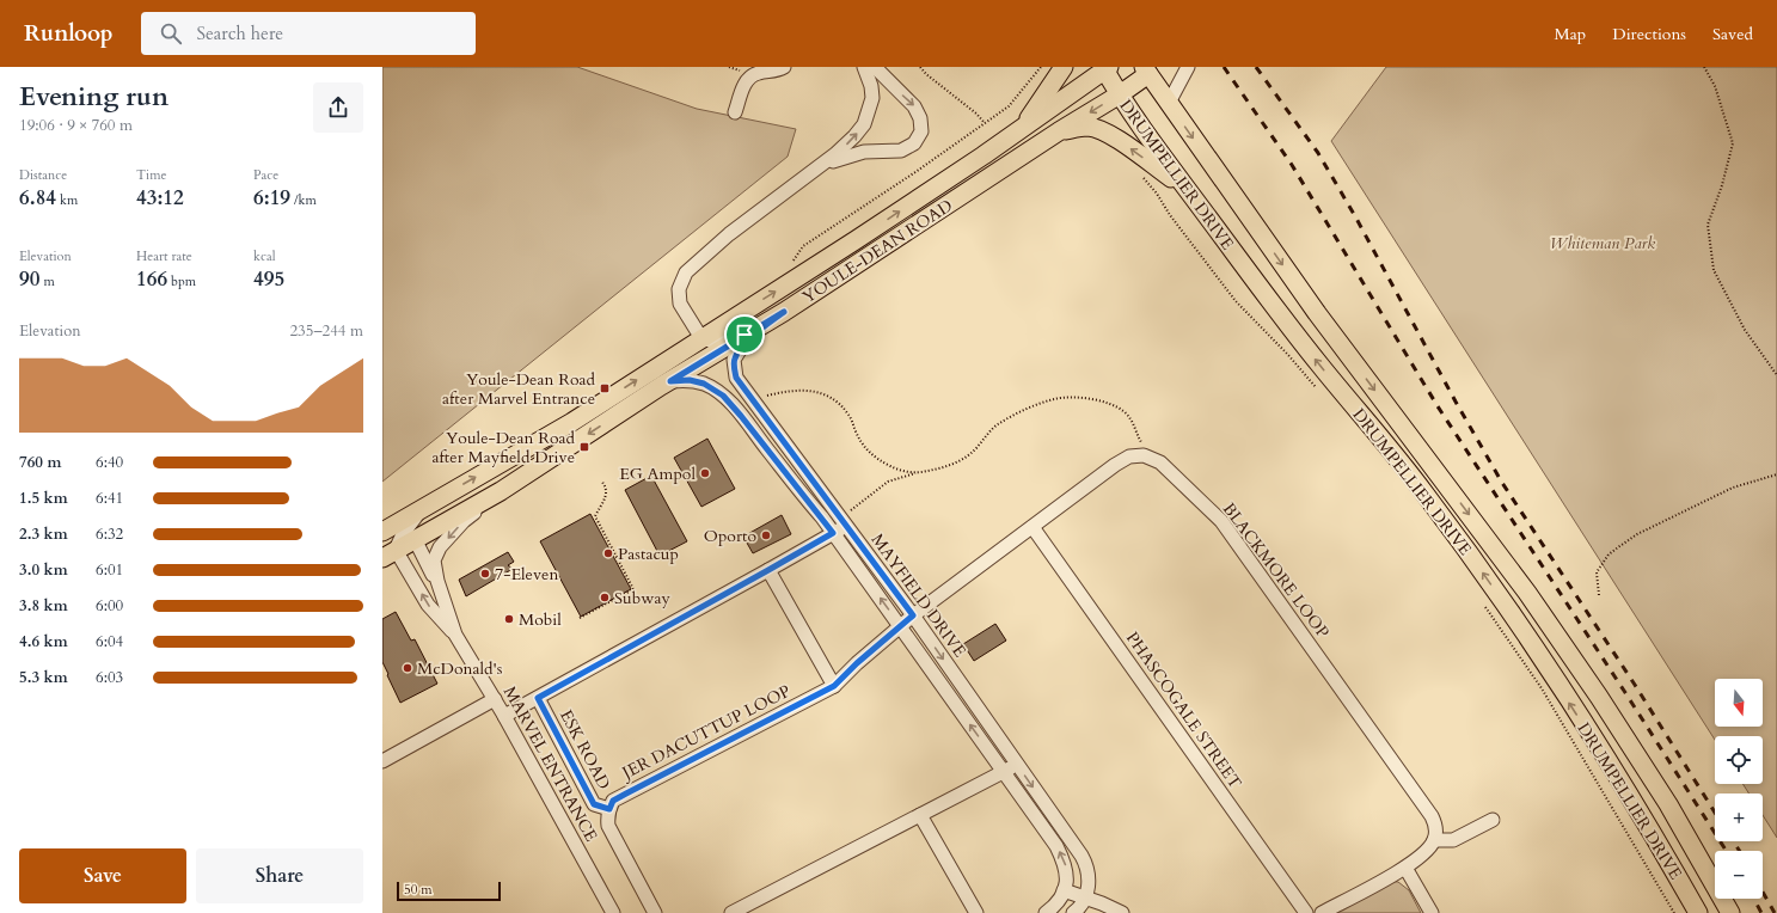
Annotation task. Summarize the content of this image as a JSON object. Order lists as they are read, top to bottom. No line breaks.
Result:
{"streets":{"main road":["DRUMPELLIER DRIVE","YOULE-DEAN ROAD"],"street":["BLACKMORE LOOP","MAYFIELD DRIVE","PHASCOGALE STREET","JER DACUTTUP LOOP","ESK ROAD","MARVEL ENTRANCE"]},"crossings":[["DRUMPELLIER DRIVE","YOULE-DEAN ROAD"],["YOULE-DEAN ROAD","MAYFIELD DRIVE"],["YOULE-DEAN ROAD","MARVEL ENTRANCE"],["BLACKMORE LOOP","MAYFIELD DRIVE"],["BLACKMORE LOOP","PHASCOGALE STREET"],["BLACKMORE LOOP","JER DACUTTUP LOOP"],["MAYFIELD DRIVE","JER DACUTTUP LOOP"],["JER DACUTTUP LOOP","ESK ROAD"]],"parks":["Whiteman Park"],"places":{"transit":["Youle-Dean Road after Marvel Entrance","Youle-Dean Road after Mayfield Drive"],"other":["EG Ampol","Oporto","Pastacup","7-Eleven","Subway","Mobil","McDonald's"]},"scale_bar":"50 m","north":"bottom","page":{"header":"Runloop","search":"Search here","nav":["Map","Directions","Saved"],"heading":["Evening run","19:06 · 9 × 760 m"],"stats":[["Distance","6.84 km"],["Time","43:12"],["Pace","6:19 /km"],["Elevation","90 m"],["Heart rate","166 bpm"],["kcal","495"]],"chart":["Elevation","235–244 m"],"list":[{"name":"760 m","note":"6:40"},{"name":"1.5 km","note":"6:41"},{"name":"2.3 km","note":"6:32"},{"name":"3.0 km","note":"6:01"},{"name":"3.8 km","note":"6:00"},{"name":"4.6 km","note":"6:04"},{"name":"5.3 km","note":"6:03"}],"map_buttons":["+","−"],"buttons":["Save","Share"],"scale":"50 m"}}
